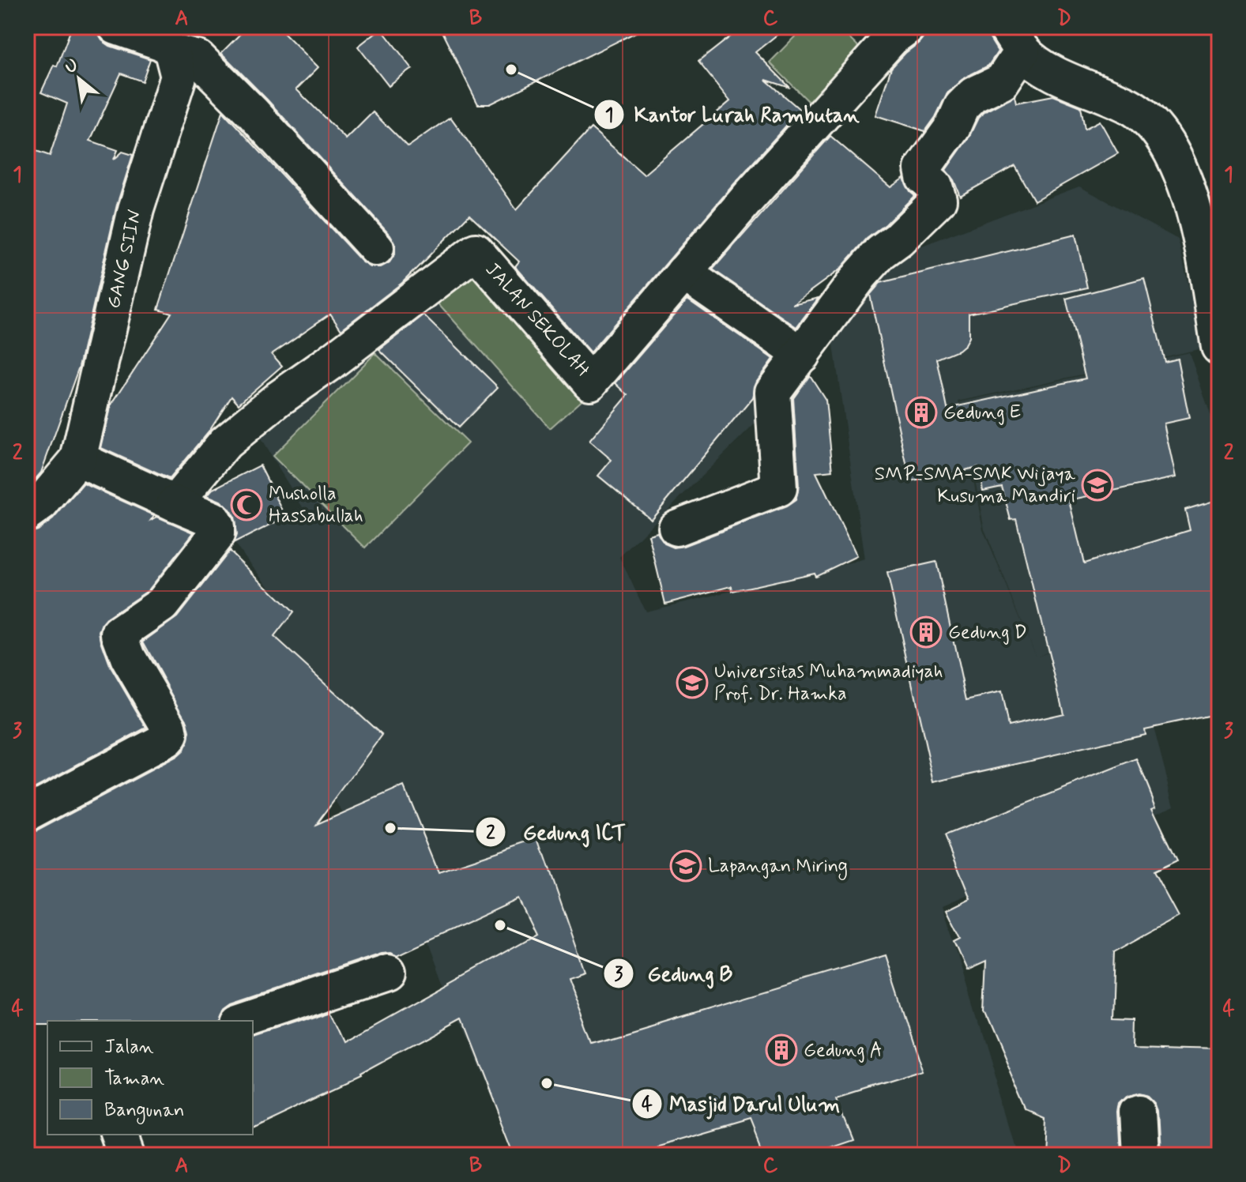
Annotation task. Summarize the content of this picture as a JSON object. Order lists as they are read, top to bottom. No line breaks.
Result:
{"streets":{"street":["GANG SIIN","JALAN SEKOLAH"]},"places":{"other":["Kantor Lurah Rambutan","Gedung ICT","Gedung B","Masjid Darul Ulum"],"building":["Gedung E","Gedung D","Gedung A"],"school or university":["SMP-SMA-SMK Wijaya Kusuma Mandiri","Universitas Muhammadiyah Prof. Dr. Hamka","Lapangan Miring"],"mosque":["Musholla Hassabullah"]},"legend":["Jalan","Taman","Bangunan"],"north":"top left","grid":{"columns":["A","B","C","D"],"rows":["1","2","3","4"]}}
